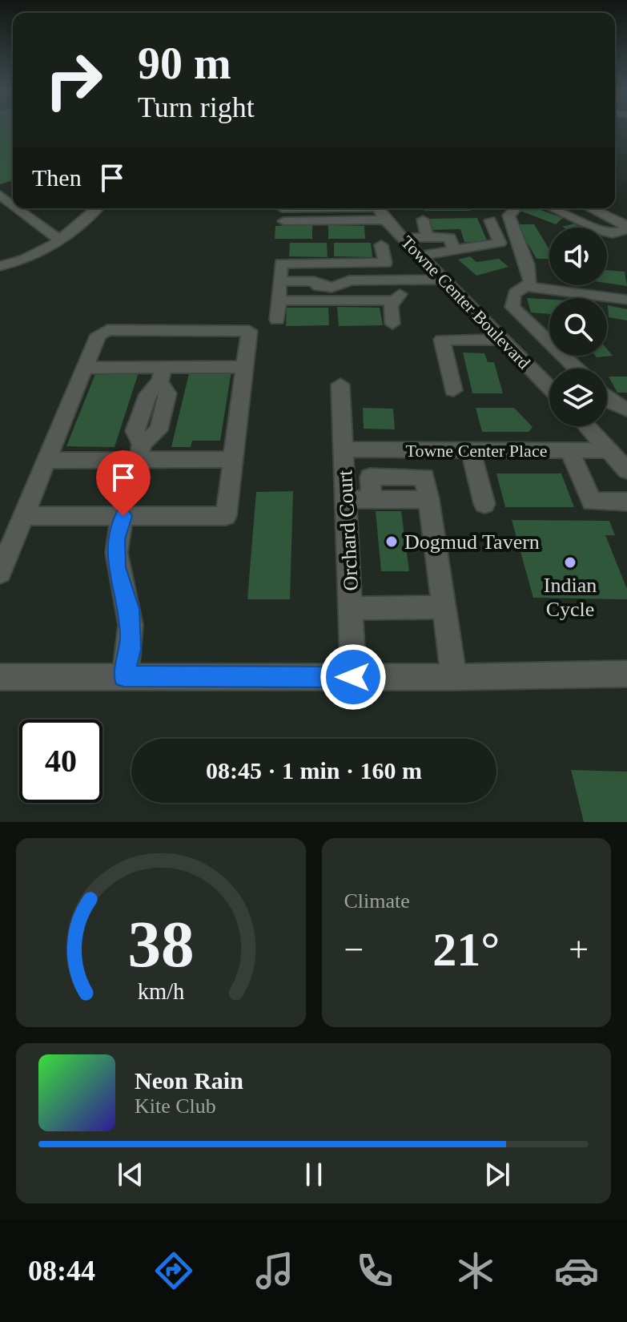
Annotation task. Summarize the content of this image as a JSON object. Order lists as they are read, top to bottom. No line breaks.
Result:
{"streets":{"street":["Towne Center Boulevard","Towne Center Place","Orchard Court"]},"crossings":[["Towne Center Place","Orchard Court"]],"places":["Dogmud Tavern","Indian Cycle"],"page":{"turn":["90 m","Turn right"],"then":"Then","limit":"40","trip":"08:45 · 1 min · 160 m","tile":"Climate","heat":["−","21°","+"],"song":["Neon Rain","Kite Club"],"tabs":"08:44","gauge":["38","km/h"]}}
